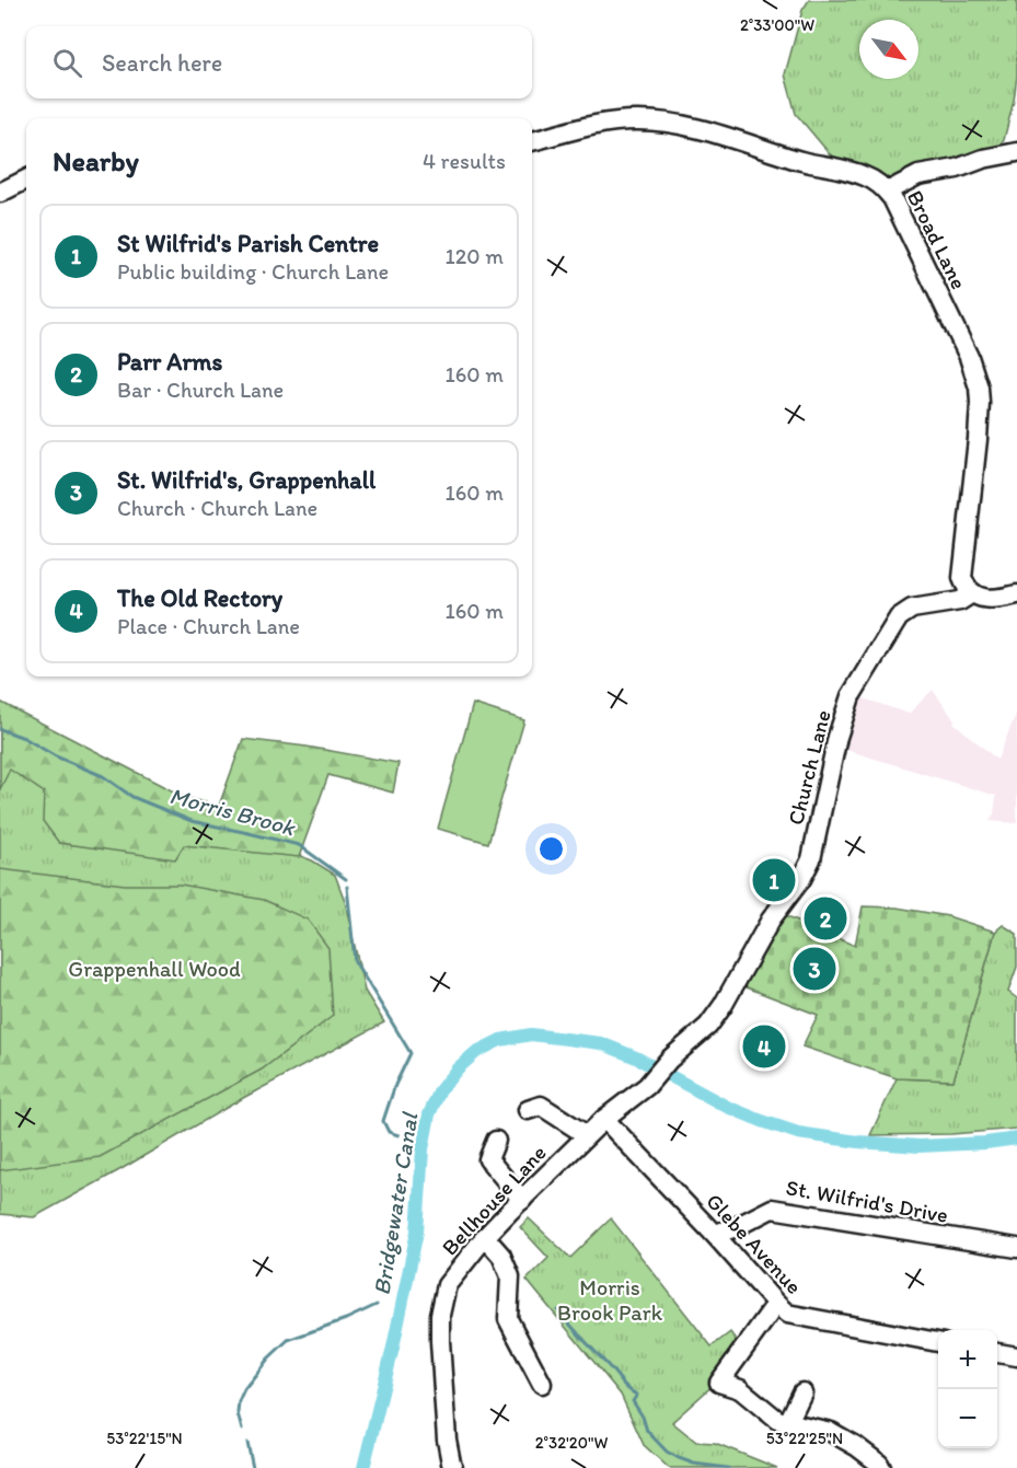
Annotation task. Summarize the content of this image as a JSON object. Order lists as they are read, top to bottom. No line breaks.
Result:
{"streets":{"street":["Broad Lane","Church Lane","Bellhouse Lane","St. Wilfrid's Drive","Glebe Avenue"]},"crossings":[["Broad Lane","Church Lane"],["Church Lane","Bellhouse Lane"],["Bellhouse Lane","Glebe Avenue"],["St. Wilfrid's Drive","Glebe Avenue"]],"water":["Morris Brook","Bridgewater Canal"],"parks":["Grappenhall Wood","Morris Brook Park"],"north":"bottom right","page":{"search":"Search here","heading":["Nearby","4 results"],"list":[{"mark":"1","name":"St Wilfrid's Parish Centre","note":"Public building · Church Lane","value":"120 m"},{"mark":"2","name":"Parr Arms","note":"Bar · Church Lane","value":"160 m"},{"mark":"3","name":"St. Wilfrid's, Grappenhall","note":"Church · Church Lane","value":"160 m"},{"mark":"4","name":"The Old Rectory","note":"Place · Church Lane","value":"160 m"}],"pins":["1","2","3","4"],"map_buttons":["+","−"]},"coordinates":["2°33'00\"W","53°22'15\"N","53°22'25\"N","2°32'20\"W"]}
